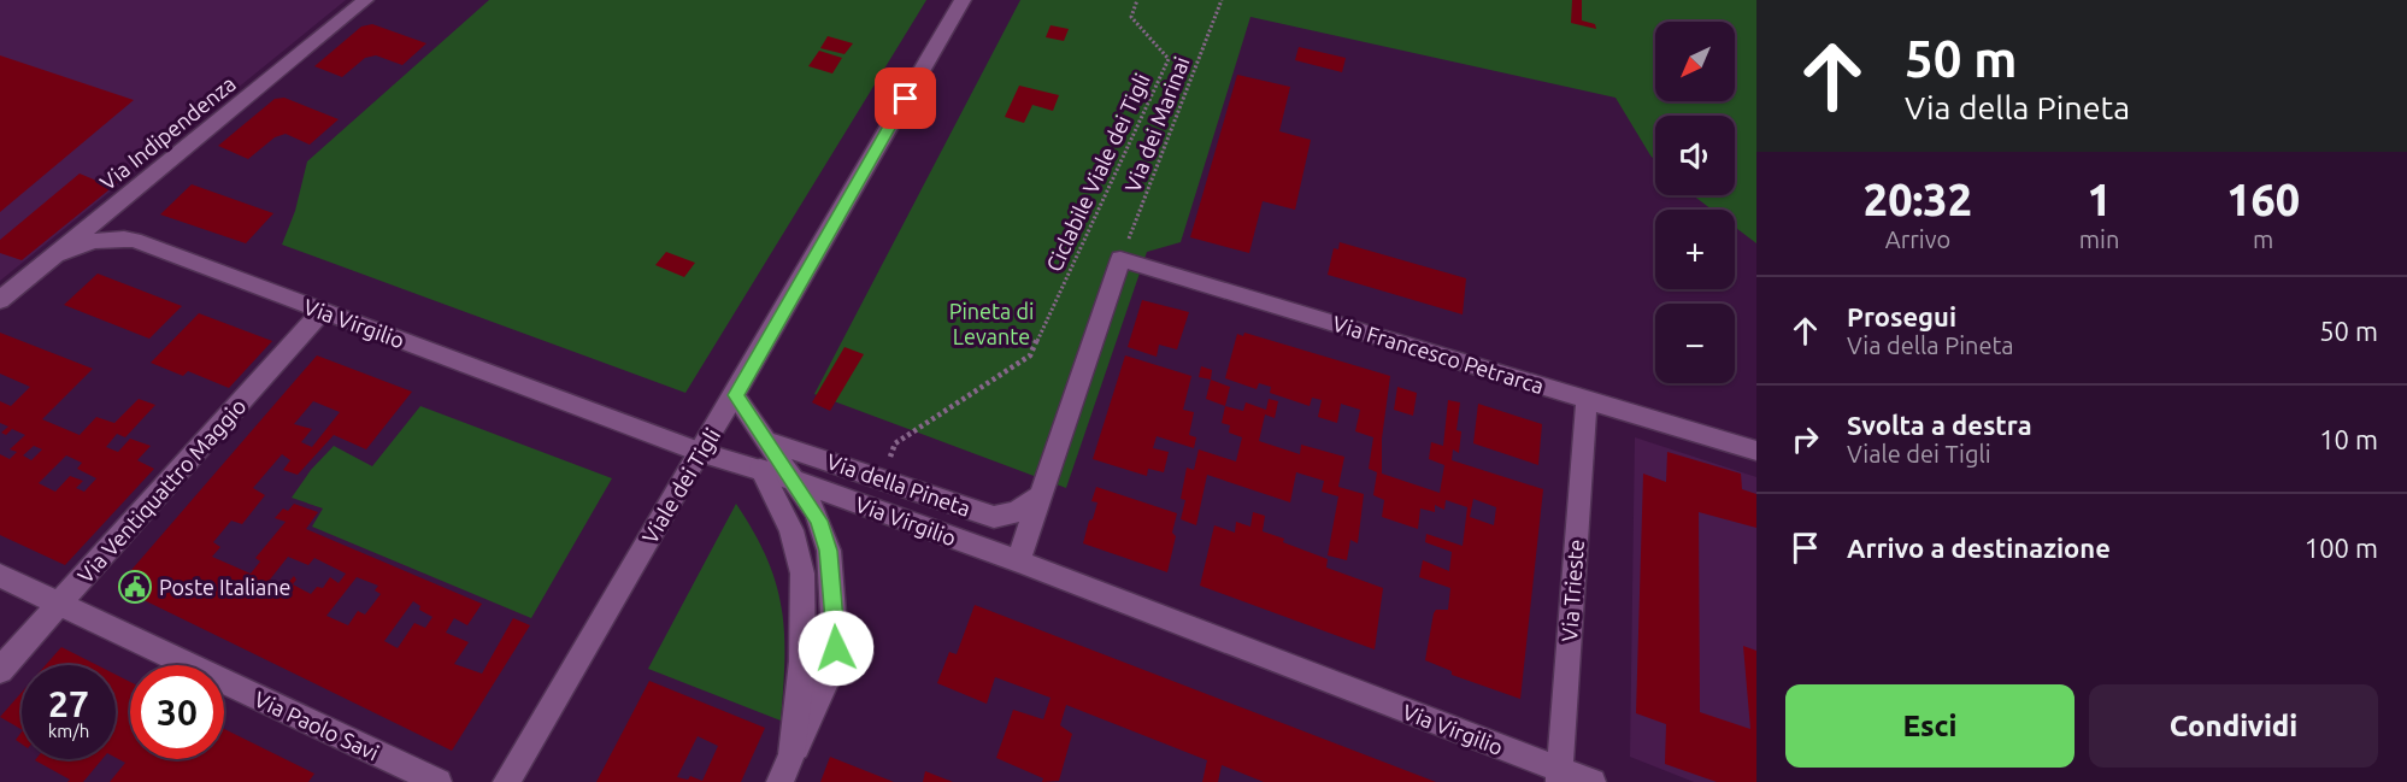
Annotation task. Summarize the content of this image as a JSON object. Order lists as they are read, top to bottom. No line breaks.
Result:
{"streets":{"street":["Via Indipendenza","Via Virgilio","Via Francesco Petrarca","Via della Pineta","Viale dei Tigli","Via Ventiquattro Maggio","Via Trieste","Via Paolo Savi"],"path":["Via dei Marinai","Ciclabile Viale dei Tigli"]},"crossings":[["Via dei Marinai","Via Francesco Petrarca"],["Via Indipendenza","Via Virgilio"],["Ciclabile Viale dei Tigli","Via della Pineta"],["Via Virgilio","Viale dei Tigli"],["Via Virgilio","Via Ventiquattro Maggio"],["Via Virgilio","Via Trieste"],["Via Francesco Petrarca","Via Trieste"],["Via Ventiquattro Maggio","Via Paolo Savi"]],"parks":["Pineta di Levante"],"places":{"public building":["Poste Italiane"]},"north":"bottom left","page":{"turn":["50 m","Via della Pineta"],"map_buttons":["+","−"],"eta":["20:32","Arrivo","1","min","160","m"],"list":[{"name":"Prosegui","note":"Via della Pineta","value":"50 m"},{"name":"Svolta a destra","note":"Viale dei Tigli","value":"10 m"},{"name":"Arrivo a destinazione","value":"100 m"}],"speed":"27 km/h","limit":"30","buttons":["Esci","Condividi"]}}
